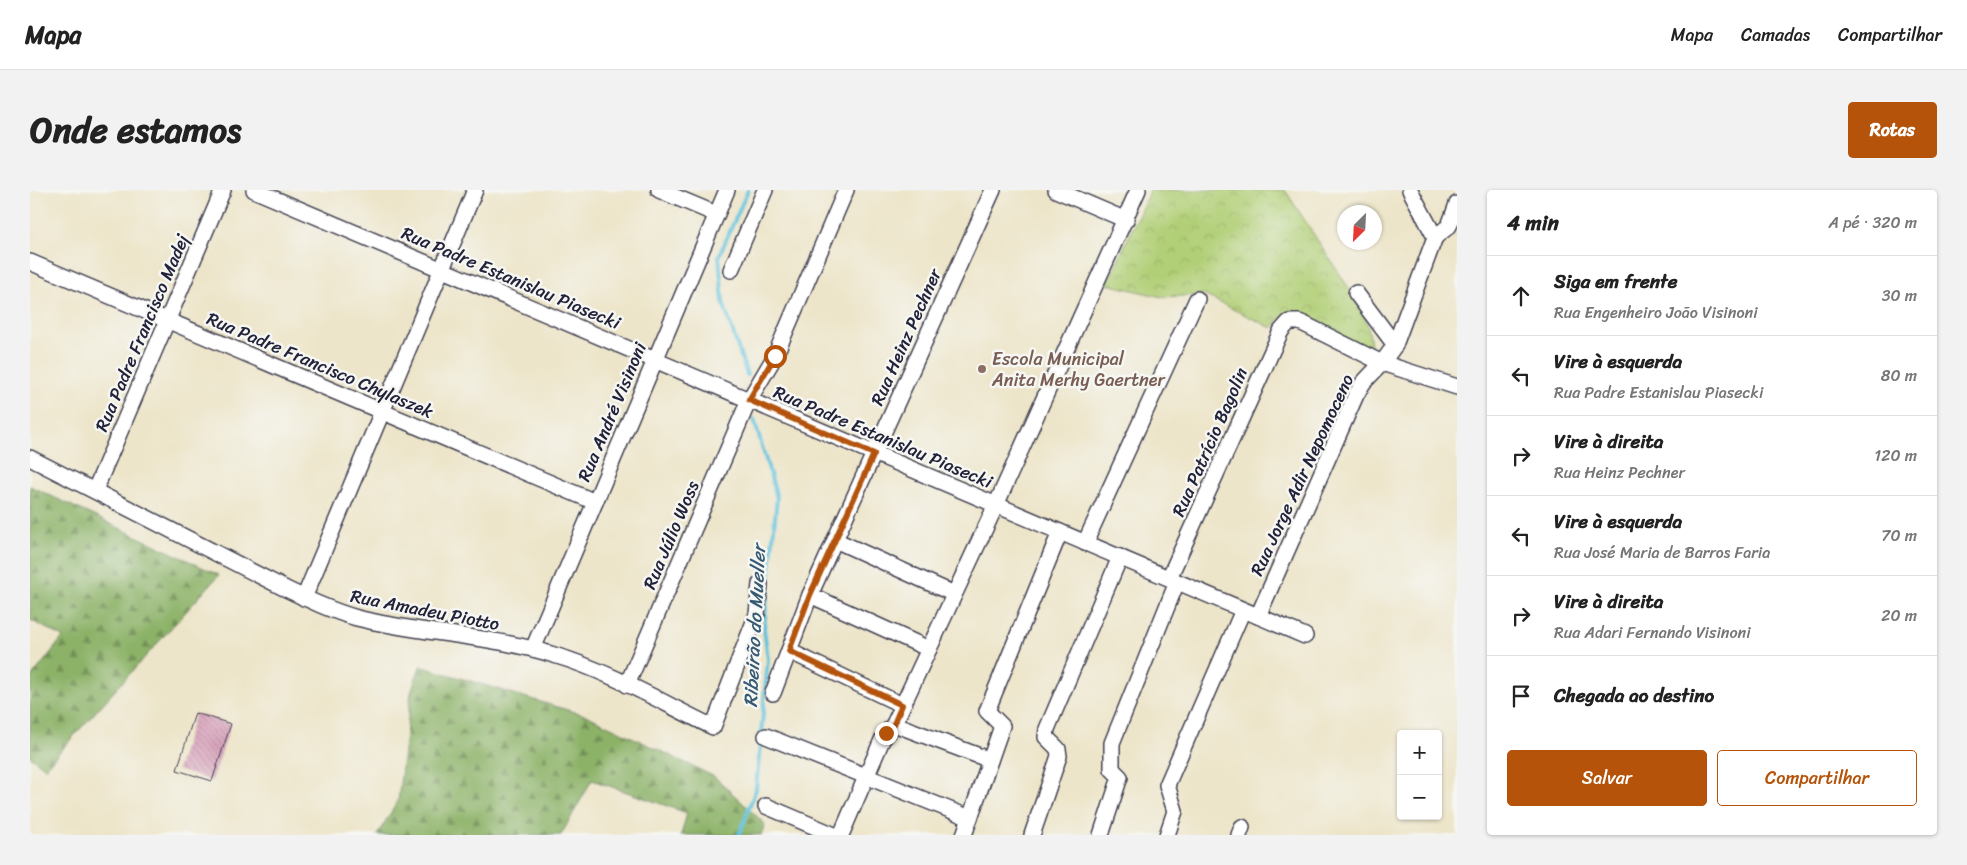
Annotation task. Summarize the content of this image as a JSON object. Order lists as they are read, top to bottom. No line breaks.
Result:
{"streets":{"street":["Rua Padre Estanislau Piasecki","Rua Padre Francisco Madej","Rua Heinz Pechner","Rua Padre Francisco Chylaszek","Rua André Visinoni","Rua Patrício Bagolin","Rua Jorge Adir Nepomoceno","Rua Júlio Woss","Rua Amadeu Piotto"]},"crossings":[["Rua Padre Estanislau Piasecki","Rua Heinz Pechner"],["Rua Padre Estanislau Piasecki","Rua André Visinoni"],["Rua Padre Estanislau Piasecki","Rua Patrício Bagolin"],["Rua Padre Estanislau Piasecki","Rua Jorge Adir Nepomoceno"],["Rua Padre Estanislau Piasecki","Rua Júlio Woss"],["Rua Padre Francisco Madej","Rua Padre Francisco Chylaszek"],["Rua Padre Francisco Madej","Rua Amadeu Piotto"],["Rua Padre Francisco Chylaszek","Rua André Visinoni"],["Rua André Visinoni","Rua Amadeu Piotto"],["Rua Patrício Bagolin","Rua Jorge Adir Nepomoceno"],["Rua Júlio Woss","Rua Amadeu Piotto"]],"water":["Ribeirão do Mueller"],"places":["Escola Municipal Anita Merhy Gaertner"],"north":"bottom left","page":{"header":"Mapa","nav":["Mapa","Camadas","Compartilhar"],"title":"Onde estamos","buttons":["Rotas",["Salvar","Compartilhar"]],"heading":["4 min","A pé · 320 m"],"list":[["Siga em frente","Rua Engenheiro João Visinoni","30 m"],["Vire à esquerda","Rua Padre Estanislau Piasecki","80 m"],["Vire à direita","Rua Heinz Pechner","120 m"],["Vire à esquerda","Rua José Maria de Barros Faria","70 m"],["Vire à direita","Rua Adari Fernando Visinoni","20 m"],"Chegada ao destino"],"map_buttons":["+","−"]}}
